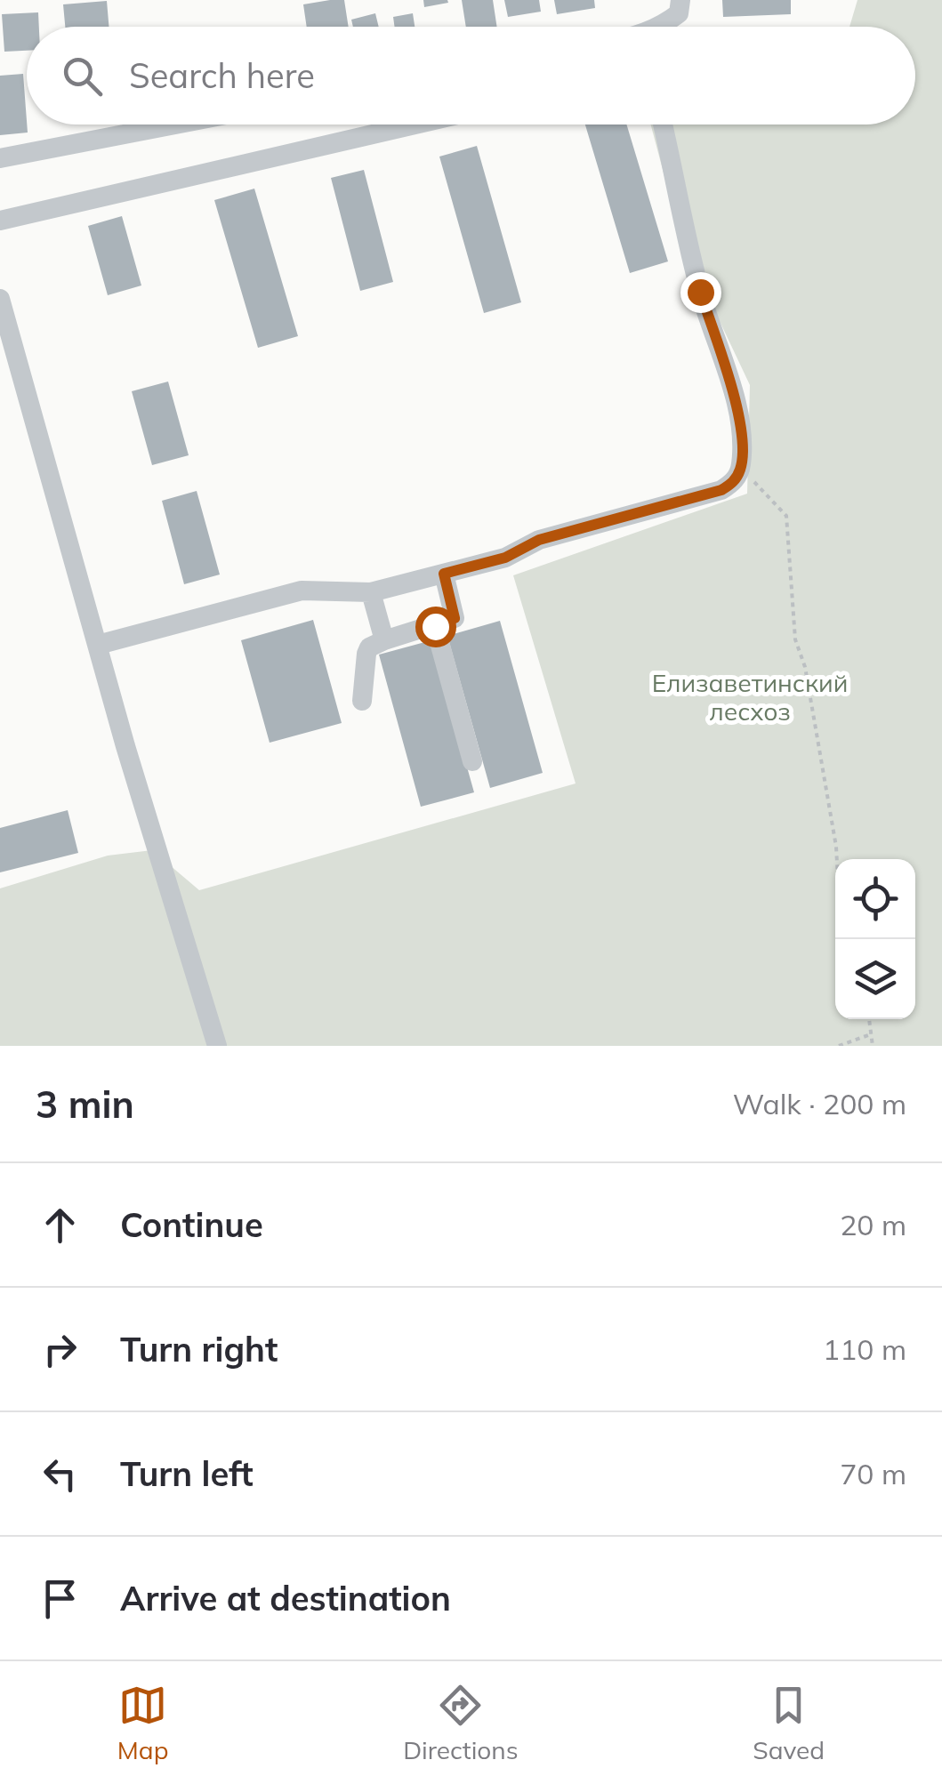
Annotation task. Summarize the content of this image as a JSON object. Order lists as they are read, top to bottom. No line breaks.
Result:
{"parks":["Елизаветинский лесхоз"],"page":{"search":"Search here","heading":["3 min","Walk · 200 m"],"list":[["Continue","20 m"],["Turn right","110 m"],["Turn left","70 m"],"Arrive at destination"],"nav":["Map","Directions","Saved"]}}
